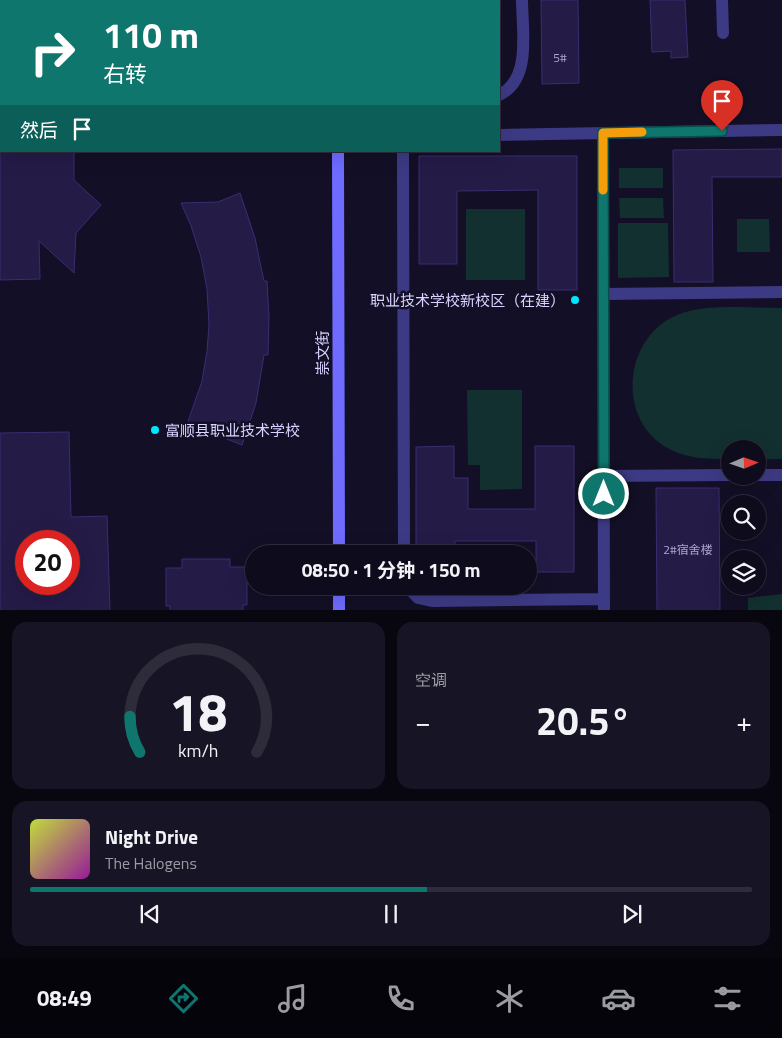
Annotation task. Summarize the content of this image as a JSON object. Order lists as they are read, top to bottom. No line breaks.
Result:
{"streets":{"street":["崇文街"]},"places":["职业技术学校新校区（在建）","富顺县职业技术学校"],"house_numbers":["5#","2#宿舍楼"],"north":"right","page":{"turn":["110 m","右转"],"then":"然后","limit":"20","trip":"08:50 · 1 分钟 · 150 m","tile":"空调","heat":["−","20.5°","+"],"song":["Night Drive","The Halogens"],"tabs":"08:49","gauge":["18","km/h"]}}
